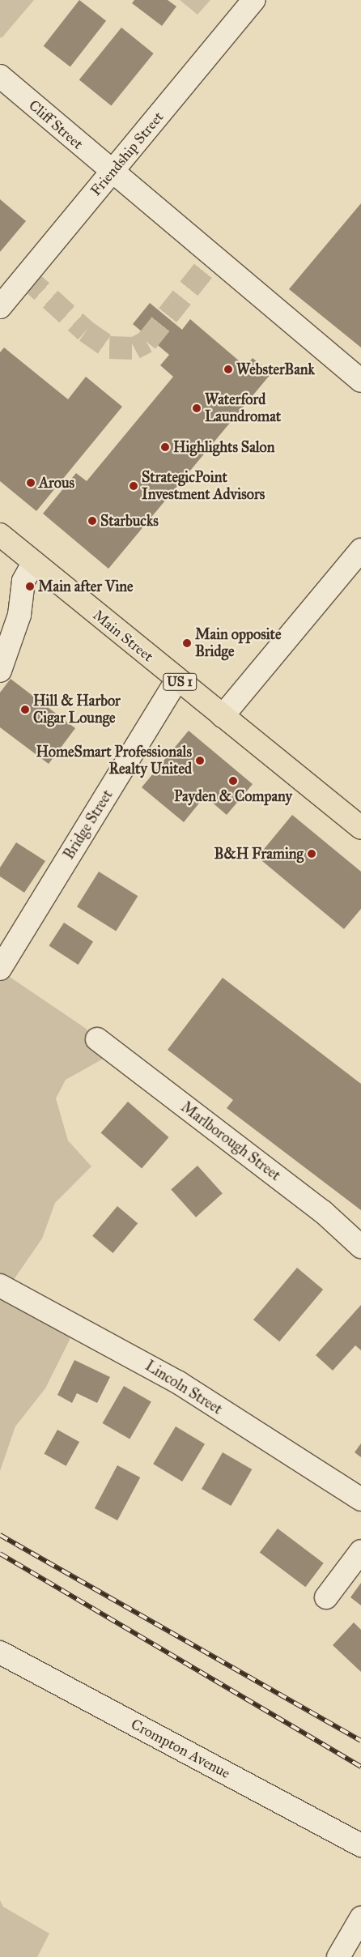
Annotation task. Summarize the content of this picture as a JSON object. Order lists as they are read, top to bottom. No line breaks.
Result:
{"streets":{"main road":["Main Street","US 1"],"street":["Cliff Street","Friendship Street","Bridge Street","Marlborough Street","Lincoln Street","Crompton Avenue"]},"crossings":[["Cliff Street","Friendship Street"],["Main Street","Bridge Street"]],"places":["WebsterBank","Waterford Laundromat","Highlights Salon","Arous","StrategicPoint Investment Advisors","Starbucks","Main after Vine","Main opposite Bridge","Hill & Harbor Cigar Lounge","HomeSmart Professionals Realty United","Payden & Company","B&H Framing"]}
